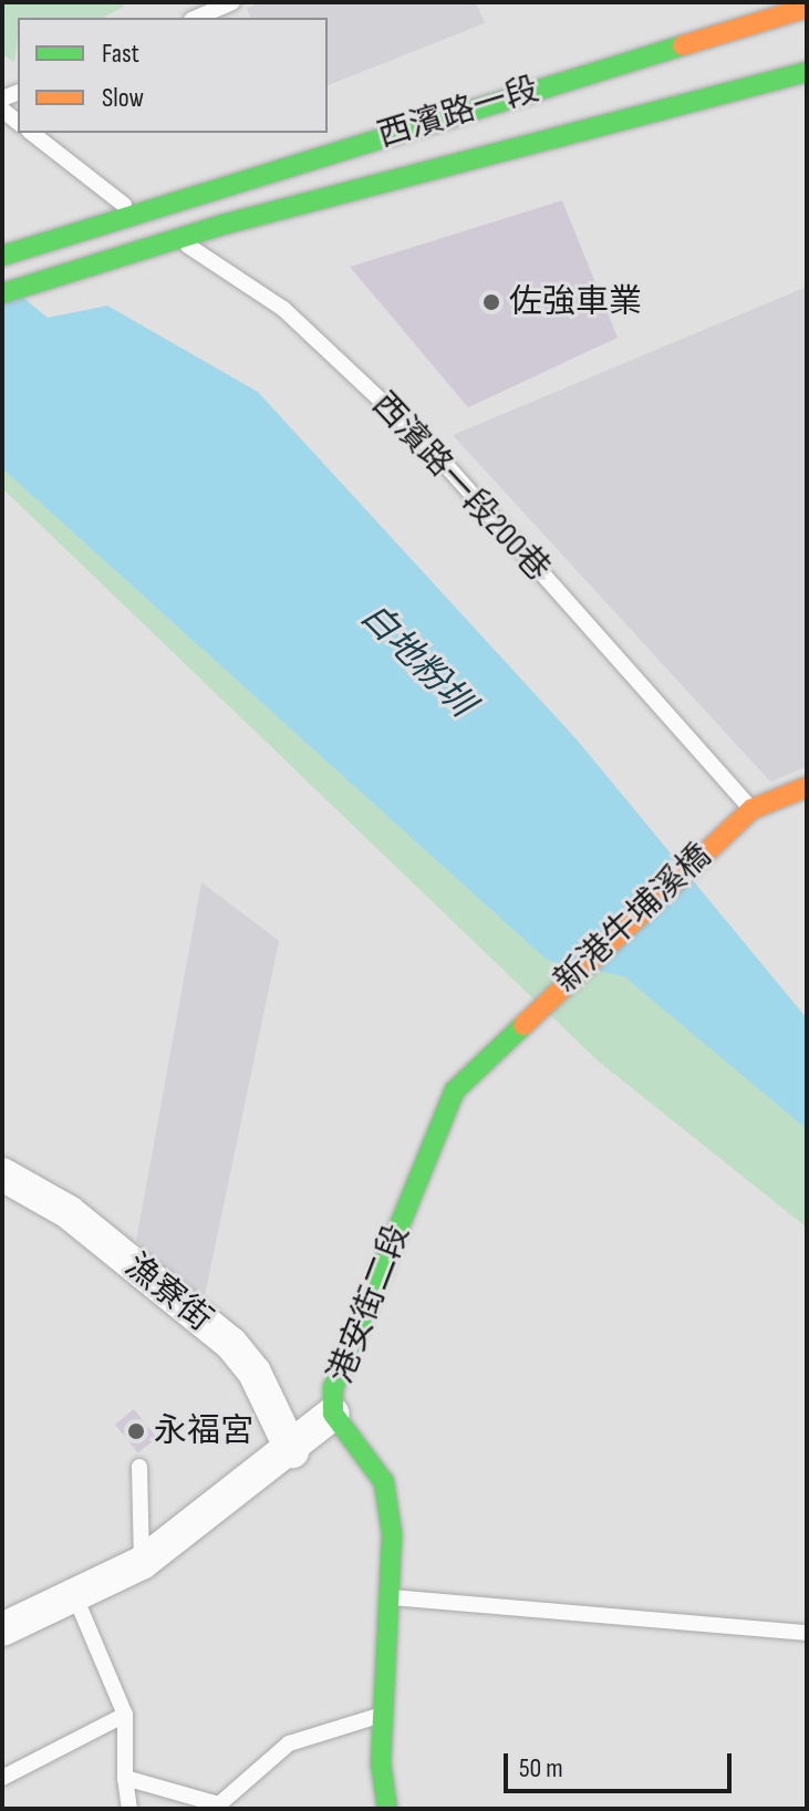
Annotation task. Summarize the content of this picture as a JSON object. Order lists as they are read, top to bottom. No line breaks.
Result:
{"streets":{"main road":["西濱路一段","新港牛埔溪橋","港安街二段"],"street":["漁寮街"],"lane":["西濱路一段200巷"]},"crossings":[["西濱路一段","西濱路一段200巷"],["西濱路一段200巷","新港牛埔溪橋"],["新港牛埔溪橋","港安街二段"]],"water":["白地粉圳"],"places":["佐強車業","永福宮"],"legend":["Fast","Slow"],"scale_bar":"50 m"}
